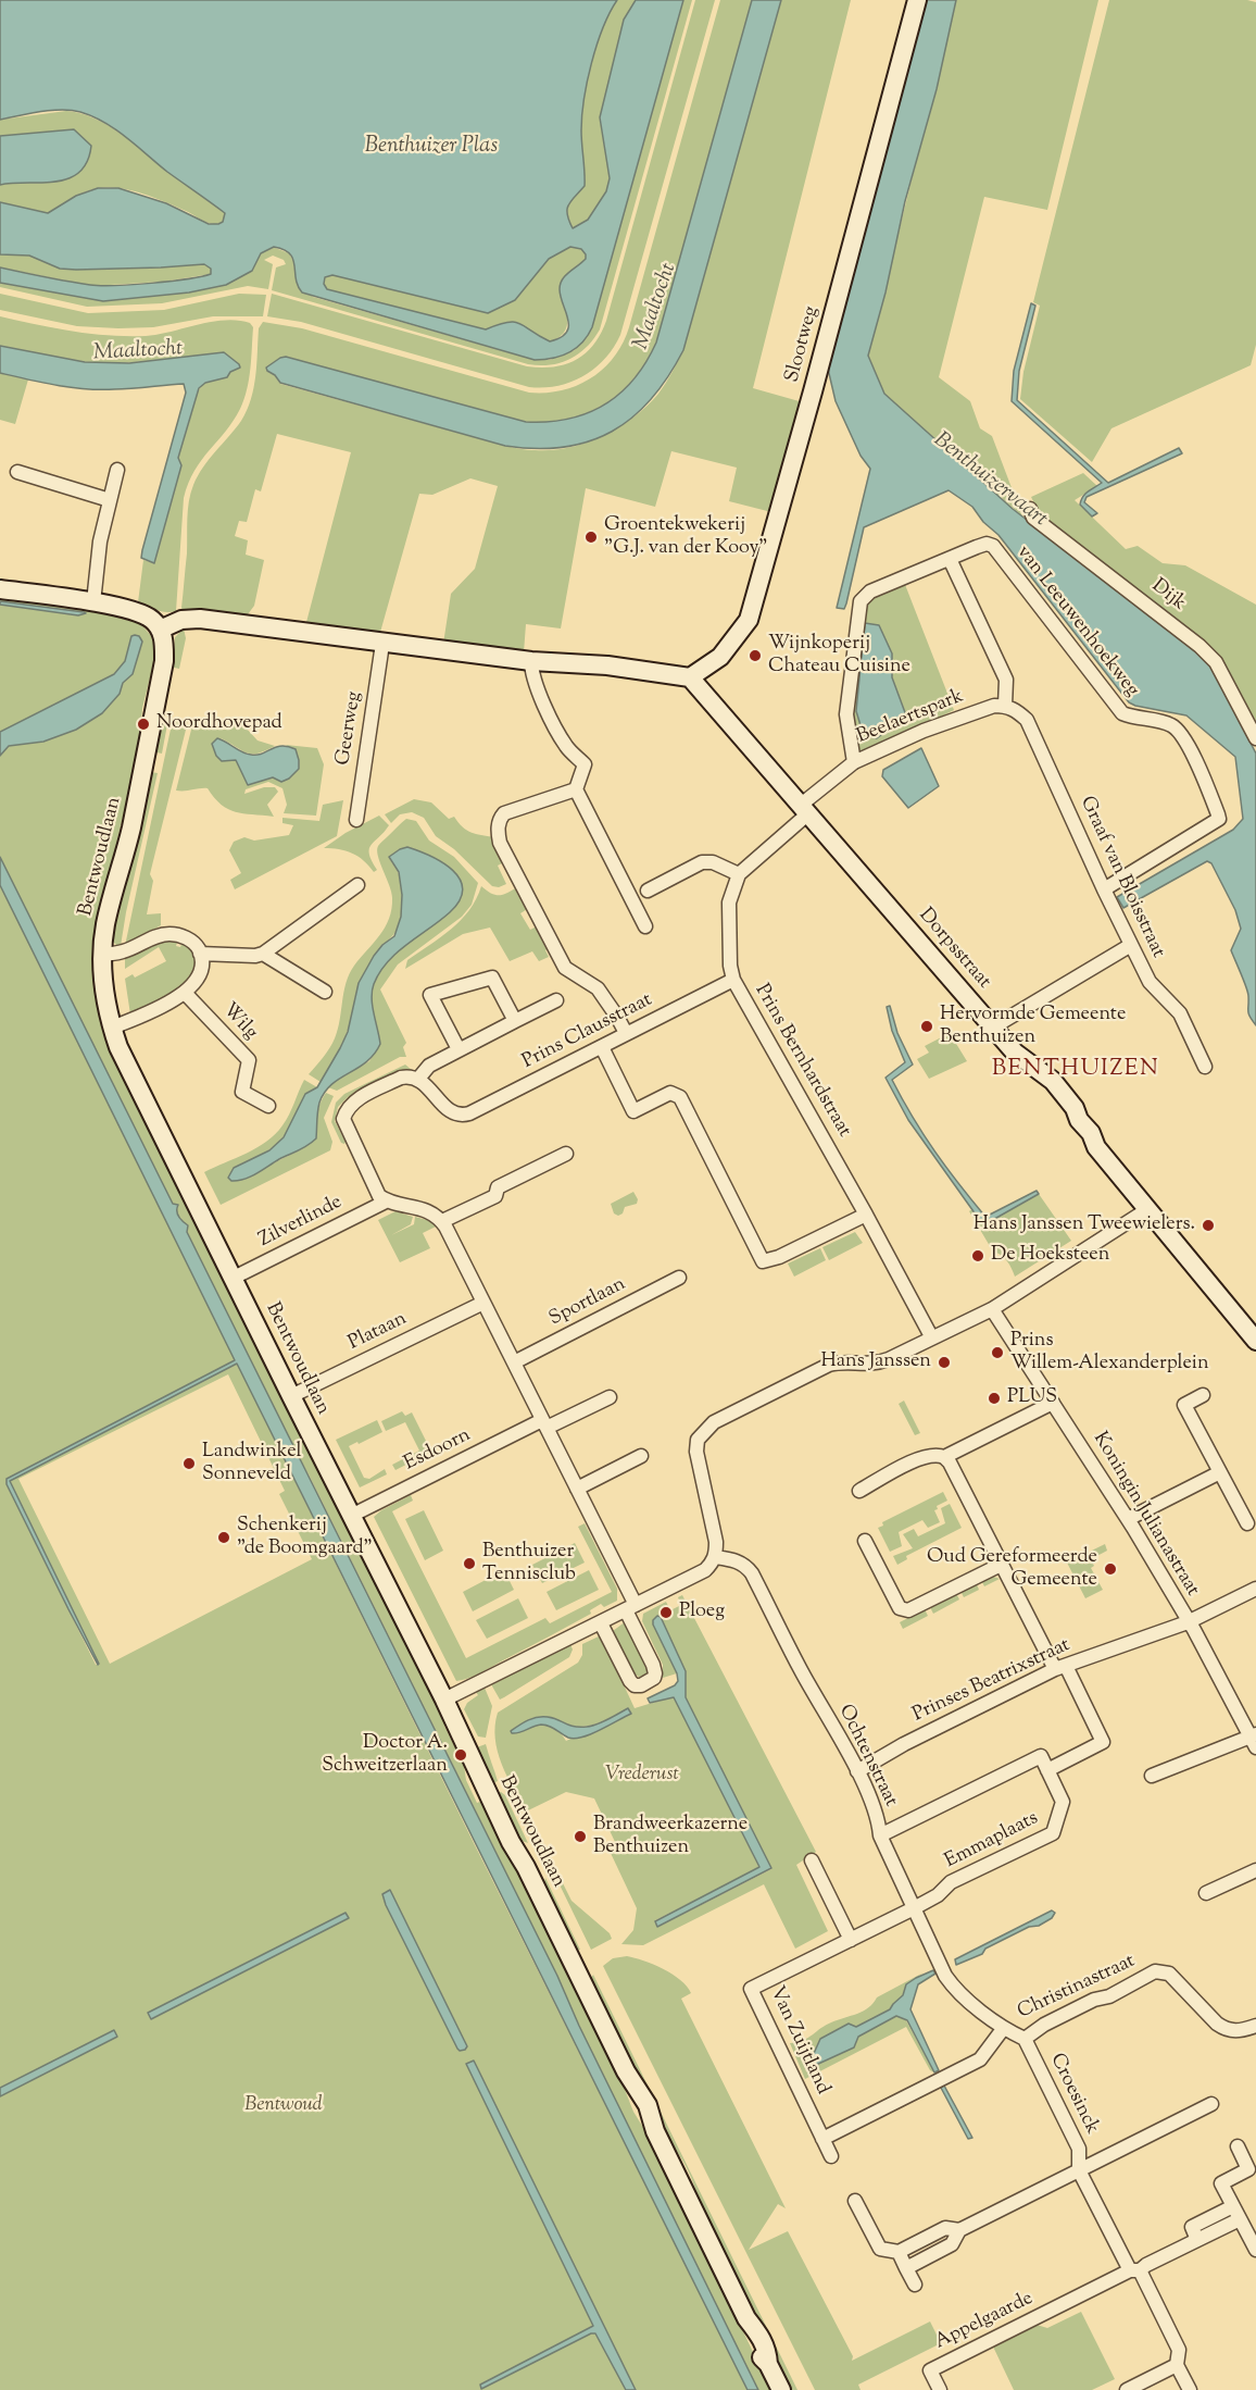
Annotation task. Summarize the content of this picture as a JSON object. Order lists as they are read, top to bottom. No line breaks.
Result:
{"streets":{"street":["Slootweg","Dijk","van Leeuwenhoekweg","Beelaertspark","Geerweg","Bentwoudlaan","Graaf van Bloisstraat","Dorpsstraat","Wilg","Prins Clausstraat","Prins Bernhardstraat","Zilverlinde","Sportlaan","Plataan","Esdoorn","Koningin Julianastraat","Prinses Beatrixstraat","Ochtenstraat","Emmaplaats","Christinastraat","Van Zuijtland","Croesinck","Appelgaarde"]},"crossings":[["Slootweg","Dorpsstraat"],["van Leeuwenhoekweg","Beelaertspark"],["van Leeuwenhoekweg","Graaf van Bloisstraat"],["Beelaertspark","Graaf van Bloisstraat"],["Bentwoudlaan","Zilverlinde"],["Bentwoudlaan","Plataan"],["Bentwoudlaan","Esdoorn"],["Prins Clausstraat","Prins Bernhardstraat"],["Koningin Julianastraat","Prinses Beatrixstraat"],["Prinses Beatrixstraat","Ochtenstraat"],["Ochtenstraat","Emmaplaats"],["Ochtenstraat","Christinastraat"],["Emmaplaats","Christinastraat"],["Emmaplaats","Van Zuijtland"],["Christinastraat","Van Zuijtland"],["Christinastraat","Croesinck"],["Croesinck","Appelgaarde"]],"districts":["BENTHUIZEN"],"water":["Benthuizer Plas","Maaltocht","Benthuizervaart"],"parks":["Vrederust","Bentwoud"],"places":["Groentekwekerij \"G.J. van der Kooy\"","Wijnkoperij Chateau Cuisine","Noordhovepad","Hervormde Gemeente Benthuizen","Hans Janssen Tweewielers.","De Hoeksteen","Prins Willem-Alexanderplein","Hans Janssen","PLUS","Landwinkel Sonneveld","Schenkerij \"de Boomgaard\"","Benthuizer Tennisclub","Oud Gereformeerde Gemeente","Ploeg","Doctor A. Schweitzerlaan","Brandweerkazerne Benthuizen"]}
